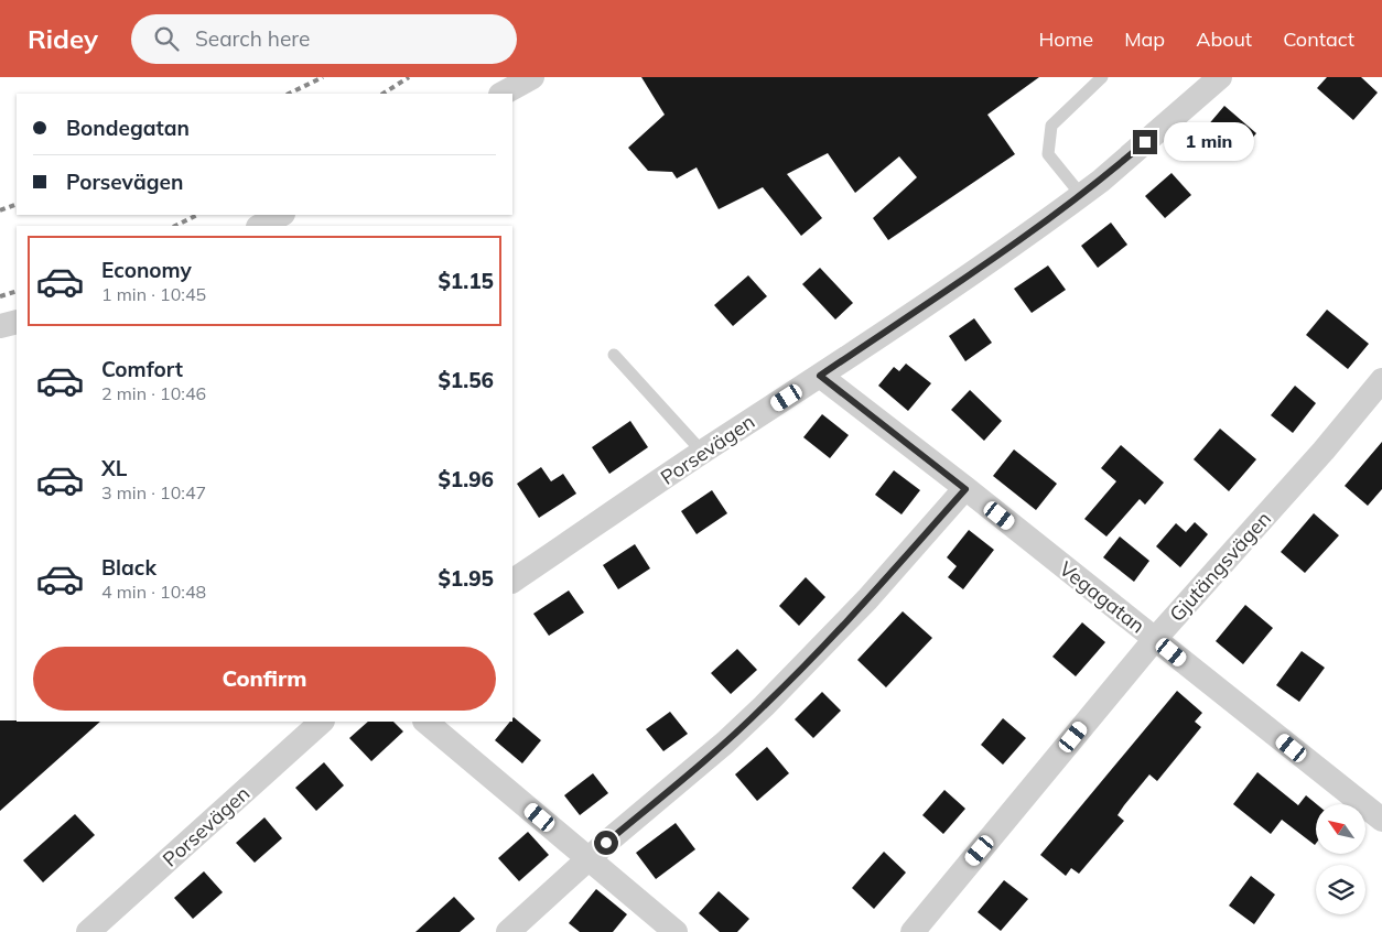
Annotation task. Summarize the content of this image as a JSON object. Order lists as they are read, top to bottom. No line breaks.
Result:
{"streets":{"street":["Porsevägen","Gjutängsvägen","Vegagatan"]},"crossings":[["Porsevägen","Vegagatan"],["Gjutängsvägen","Vegagatan"]],"north":"top left","page":{"header":"Ridey","search":"Search here","nav":["Home","Map","About","Contact"],"banner":["Bondegatan","Porsevägen"],"bubble":"1 min","list":[{"name":"Economy","note":"1 min · 10:45","value":"$1.15"},{"name":"Comfort","note":"2 min · 10:46","value":"$1.56"},{"name":"XL","note":"3 min · 10:47","value":"$1.96"},{"name":"Black","note":"4 min · 10:48","value":"$1.95"}],"buttons":"Confirm"}}
